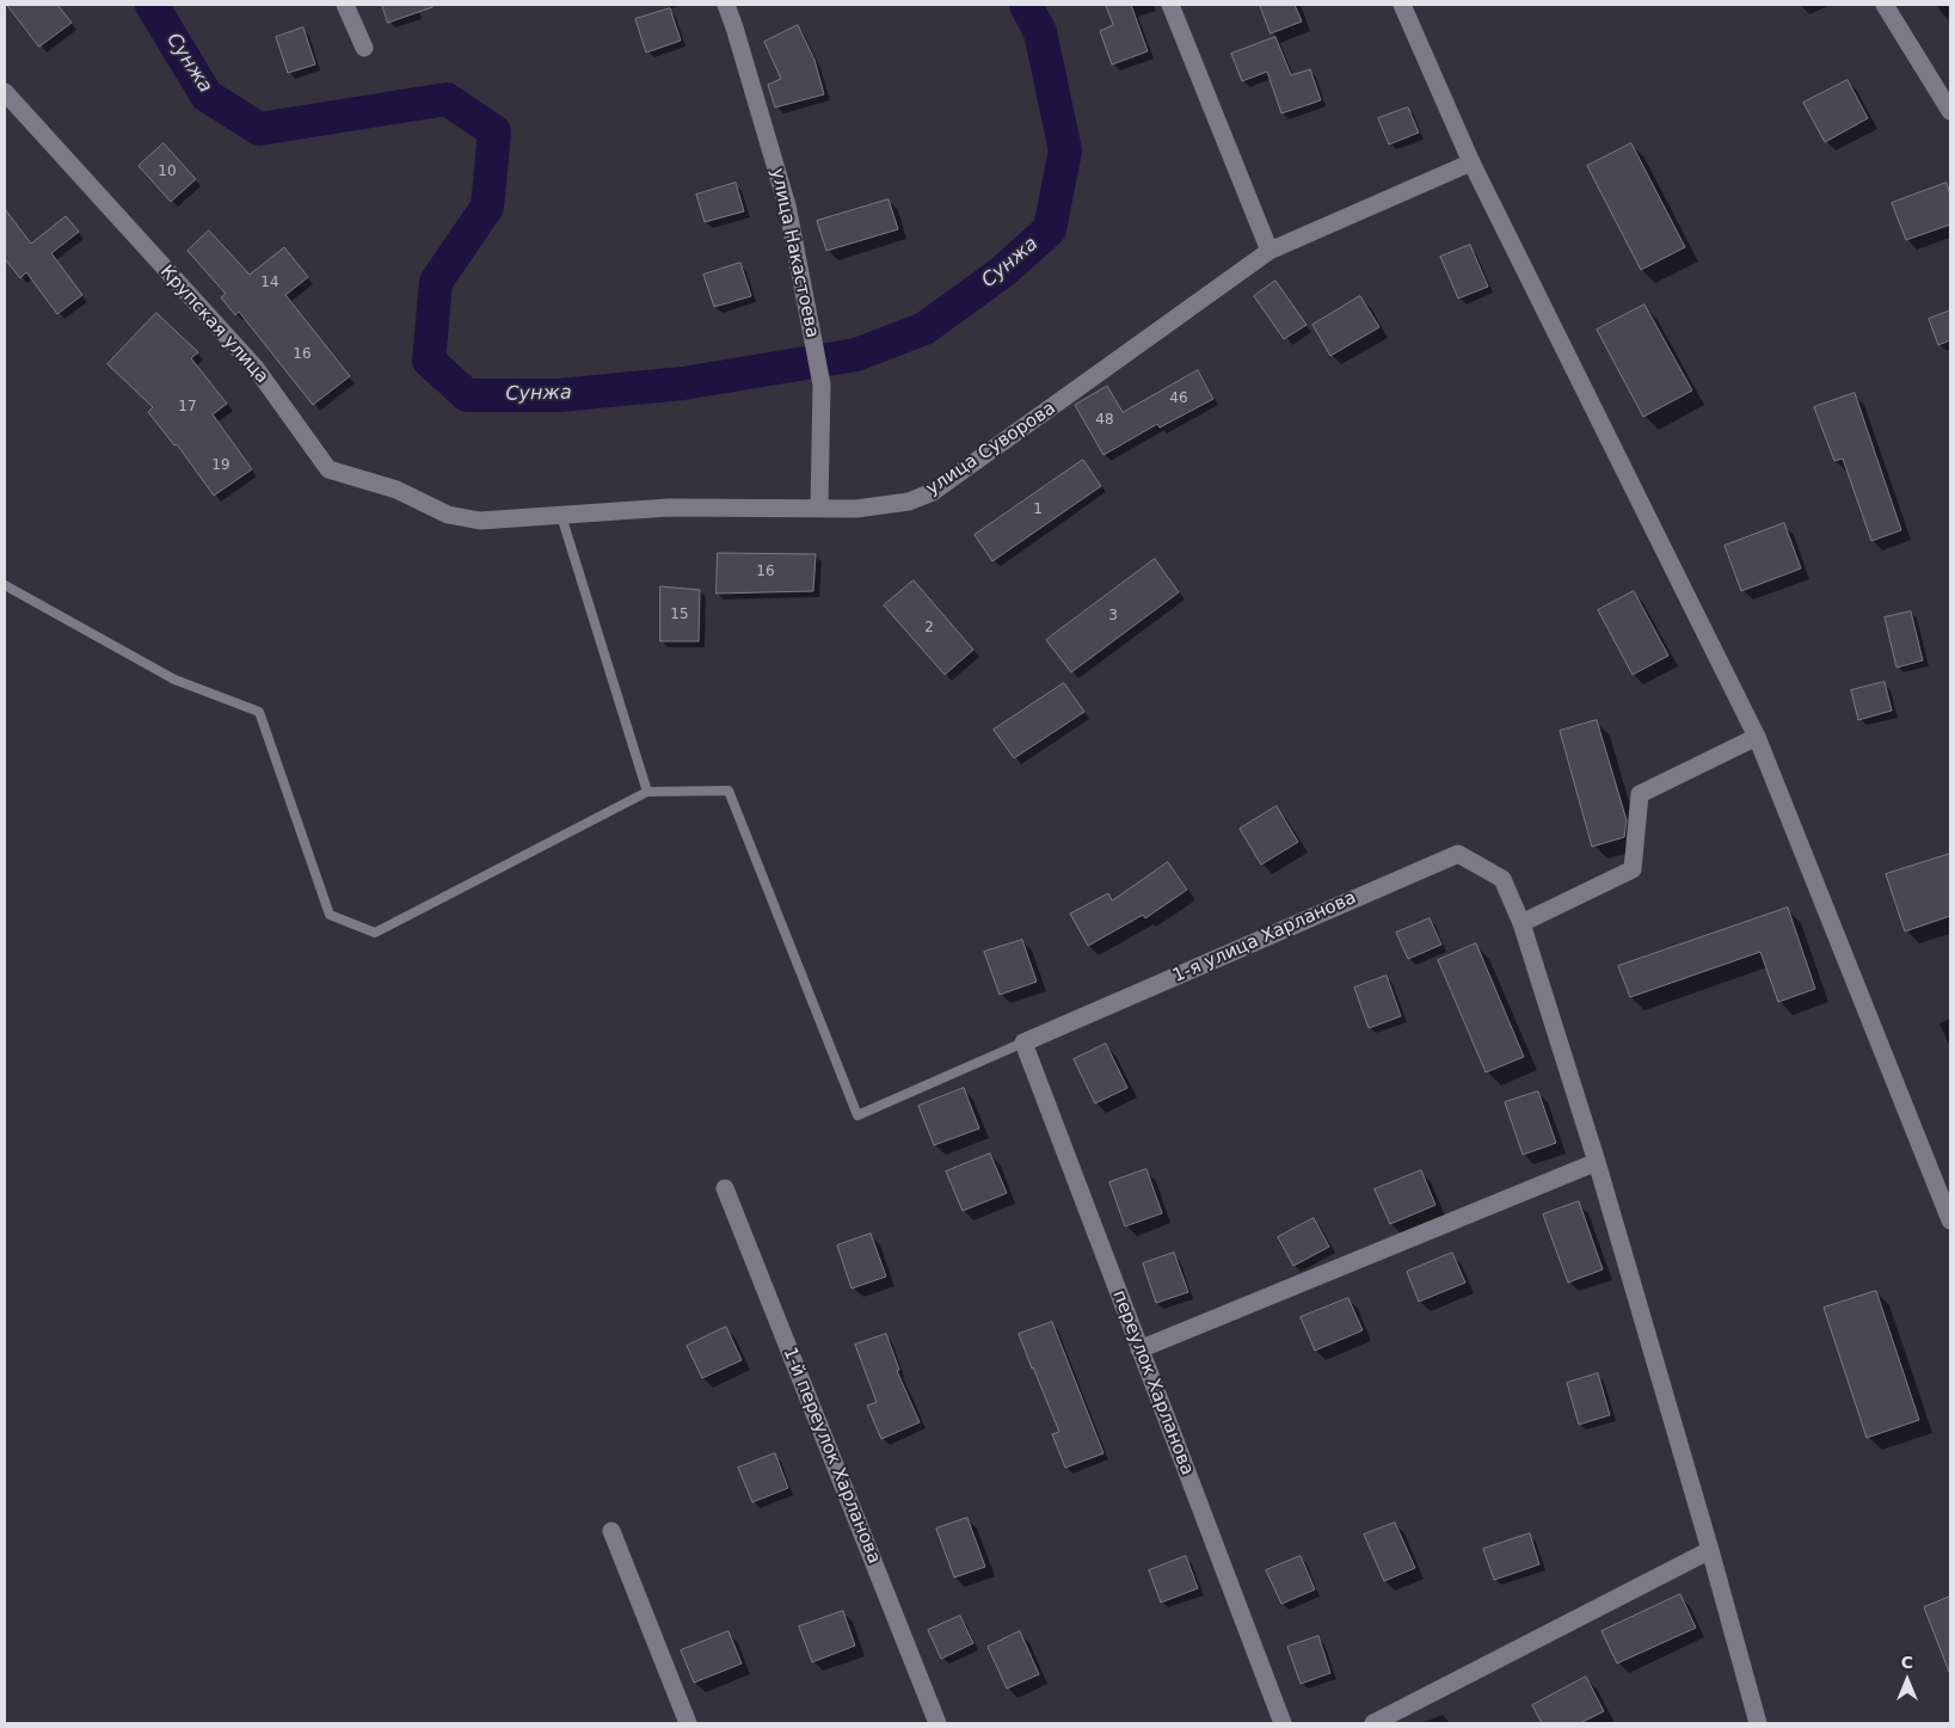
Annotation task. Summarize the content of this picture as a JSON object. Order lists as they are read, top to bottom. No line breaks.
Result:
{"streets":{"street":["улица Накастоева","Крупская улица","улица Суворова","1-я улица Харланова","переулок Харланова","1-й переулок Харланова"]},"crossings":[["улица Накастоева","улица Суворова"],["Крупская улица","улица Суворова"],["1-я улица Харланова","переулок Харланова"]],"water":["Сунжа"],"house_numbers":["10","14","16","46","17","48","19","1","16","15","3","2"],"north":"top"}
